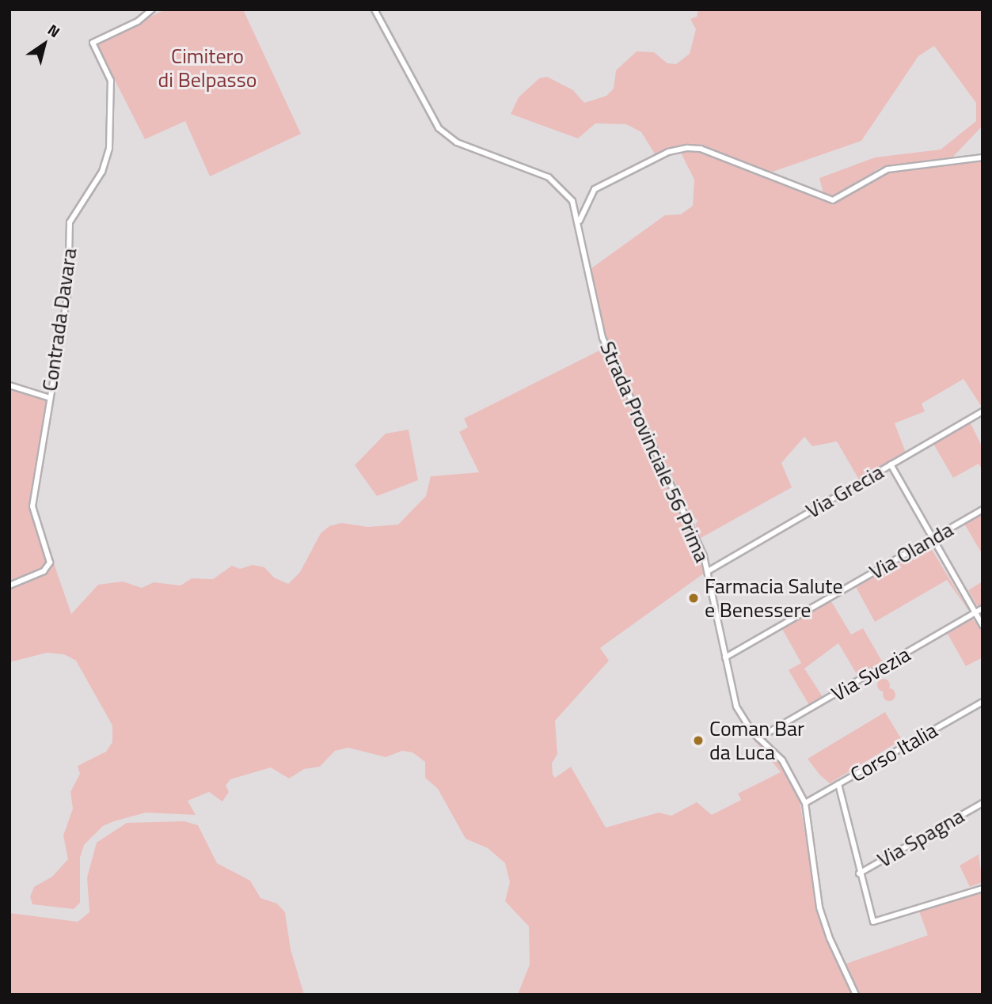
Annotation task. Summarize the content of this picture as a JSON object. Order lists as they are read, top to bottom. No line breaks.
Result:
{"streets":{"street":["Contrada Davara","Strada Provinciale 56 Prima","Via Grecia","Via Olanda","Via Svezia","Corso Italia","Via Spagna"]},"crossings":[["Strada Provinciale 56 Prima","Via Grecia"],["Strada Provinciale 56 Prima","Via Olanda"],["Strada Provinciale 56 Prima","Via Svezia"],["Strada Provinciale 56 Prima","Corso Italia"]],"parks":["Cimitero di Belpasso"],"places":["Farmacia Salute e Benessere","Coman Bar da Luca"],"north":"top right"}
